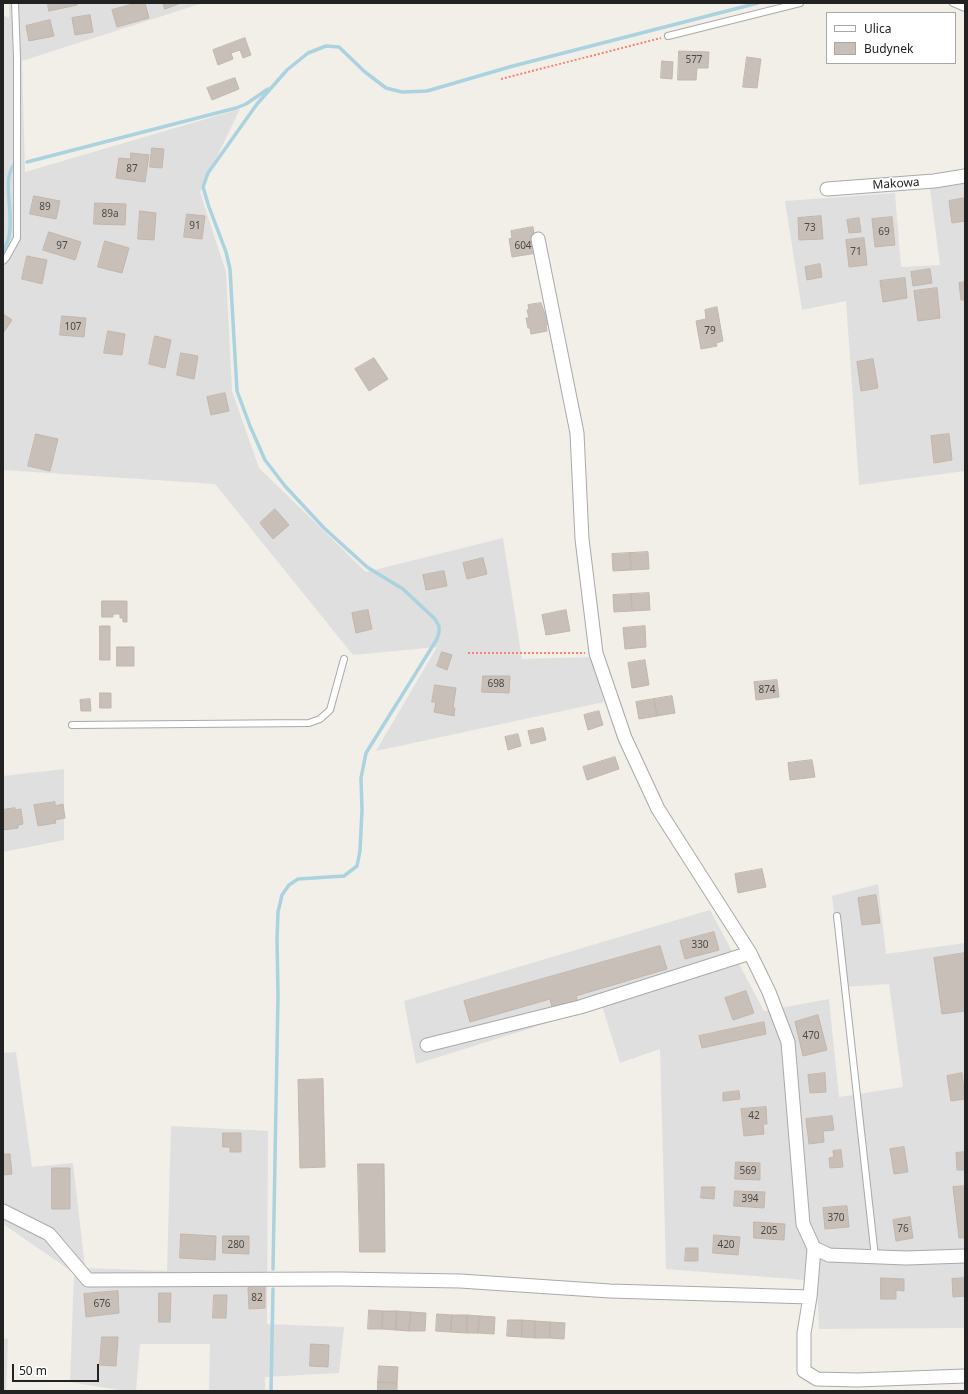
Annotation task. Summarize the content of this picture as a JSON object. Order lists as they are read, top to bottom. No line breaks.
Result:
{"streets":{"street":["Makowa"]},"house_numbers":["577","87","89","89a","91","73","69","97","604","71","107","79","698","874","330","470","42","569","394","370","76","205","280","420","82","676"],"legend":["Ulica","Budynek"],"scale_bar":"50 m"}
